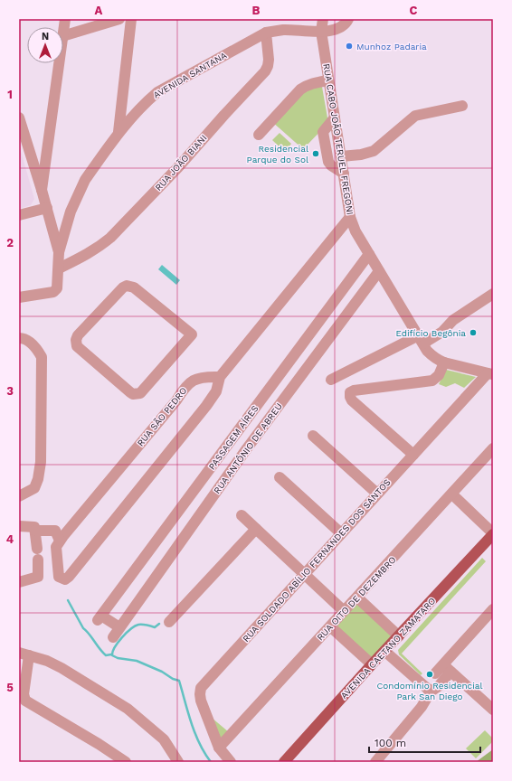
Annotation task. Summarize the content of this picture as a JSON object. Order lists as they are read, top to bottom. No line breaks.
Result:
{"streets":{"main road":["AVENIDA CAETANO ZAMATARO"],"street":["AVENIDA SANTANA","RUA CABO JOÃO TERUEL FREGONI","RUA JOÃO BIANI","RUA SÃO PEDRO","PASSAGEM AÍRES","RUA ANTÔNIO DE ABREU","RUA SOLDADO ABÍLIO FERNANDES DOS SANTOS","RUA OITO DE DEZEMBRO"]},"crossings":[["AVENIDA SANTANA","RUA CABO JOÃO TERUEL FREGONI"],["AVENIDA SANTANA","RUA JOÃO BIANI"],["RUA CABO JOÃO TERUEL FREGONI","PASSAGEM AÍRES"],["RUA CABO JOÃO TERUEL FREGONI","RUA ANTÔNIO DE ABREU"],["RUA CABO JOÃO TERUEL FREGONI","RUA SOLDADO ABÍLIO FERNANDES DOS SANTOS"],["PASSAGEM AÍRES","RUA ANTÔNIO DE ABREU"],["RUA SOLDADO ABÍLIO FERNANDES DOS SANTOS","RUA OITO DE DEZEMBRO"]],"places":["Munhoz Padaria","Residencial Parque do Sol","Edifício Begônia","Condomínio Residencial Park San Diego"],"scale_bar":"100 m","north":"top","grid":{"columns":["A","B","C"],"rows":["1","2","3","4","5"]}}
